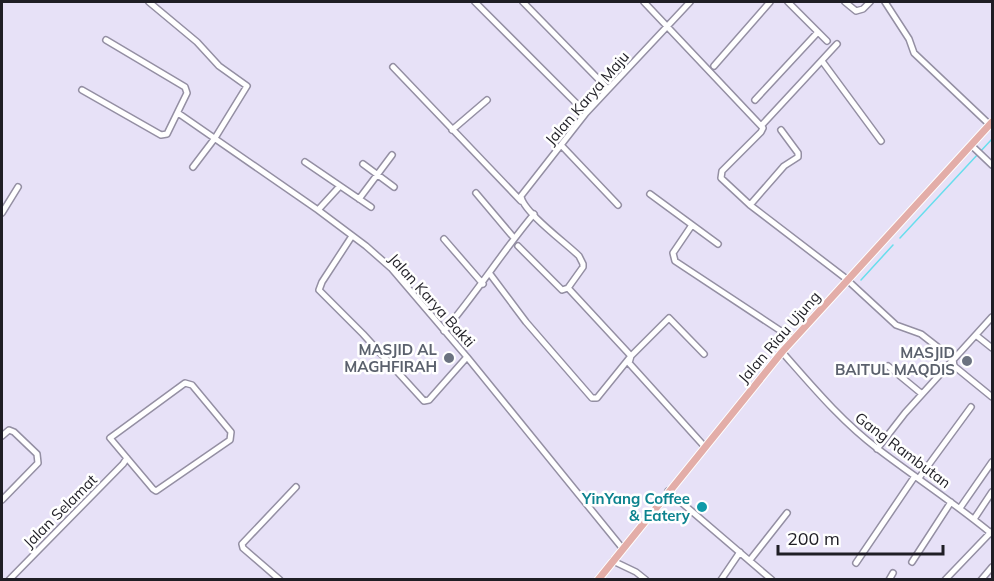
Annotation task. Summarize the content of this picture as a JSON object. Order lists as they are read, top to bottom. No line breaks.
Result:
{"streets":{"main road":["Jalan Riau Ujung"],"street":["Jalan Karya Maju","Jalan Karya Bakti","Gang Rambutan","Jalan Selamat"]},"crossings":[["Jalan Karya Bakti","Jalan Riau Ujung"],["Jalan Riau Ujung","Gang Rambutan"]],"places":["MASJID AL MAGHFIRAH","MASJID BAITUL MAQDIS","YinYang Coffee & Eatery"],"scale_bar":"200 m"}
